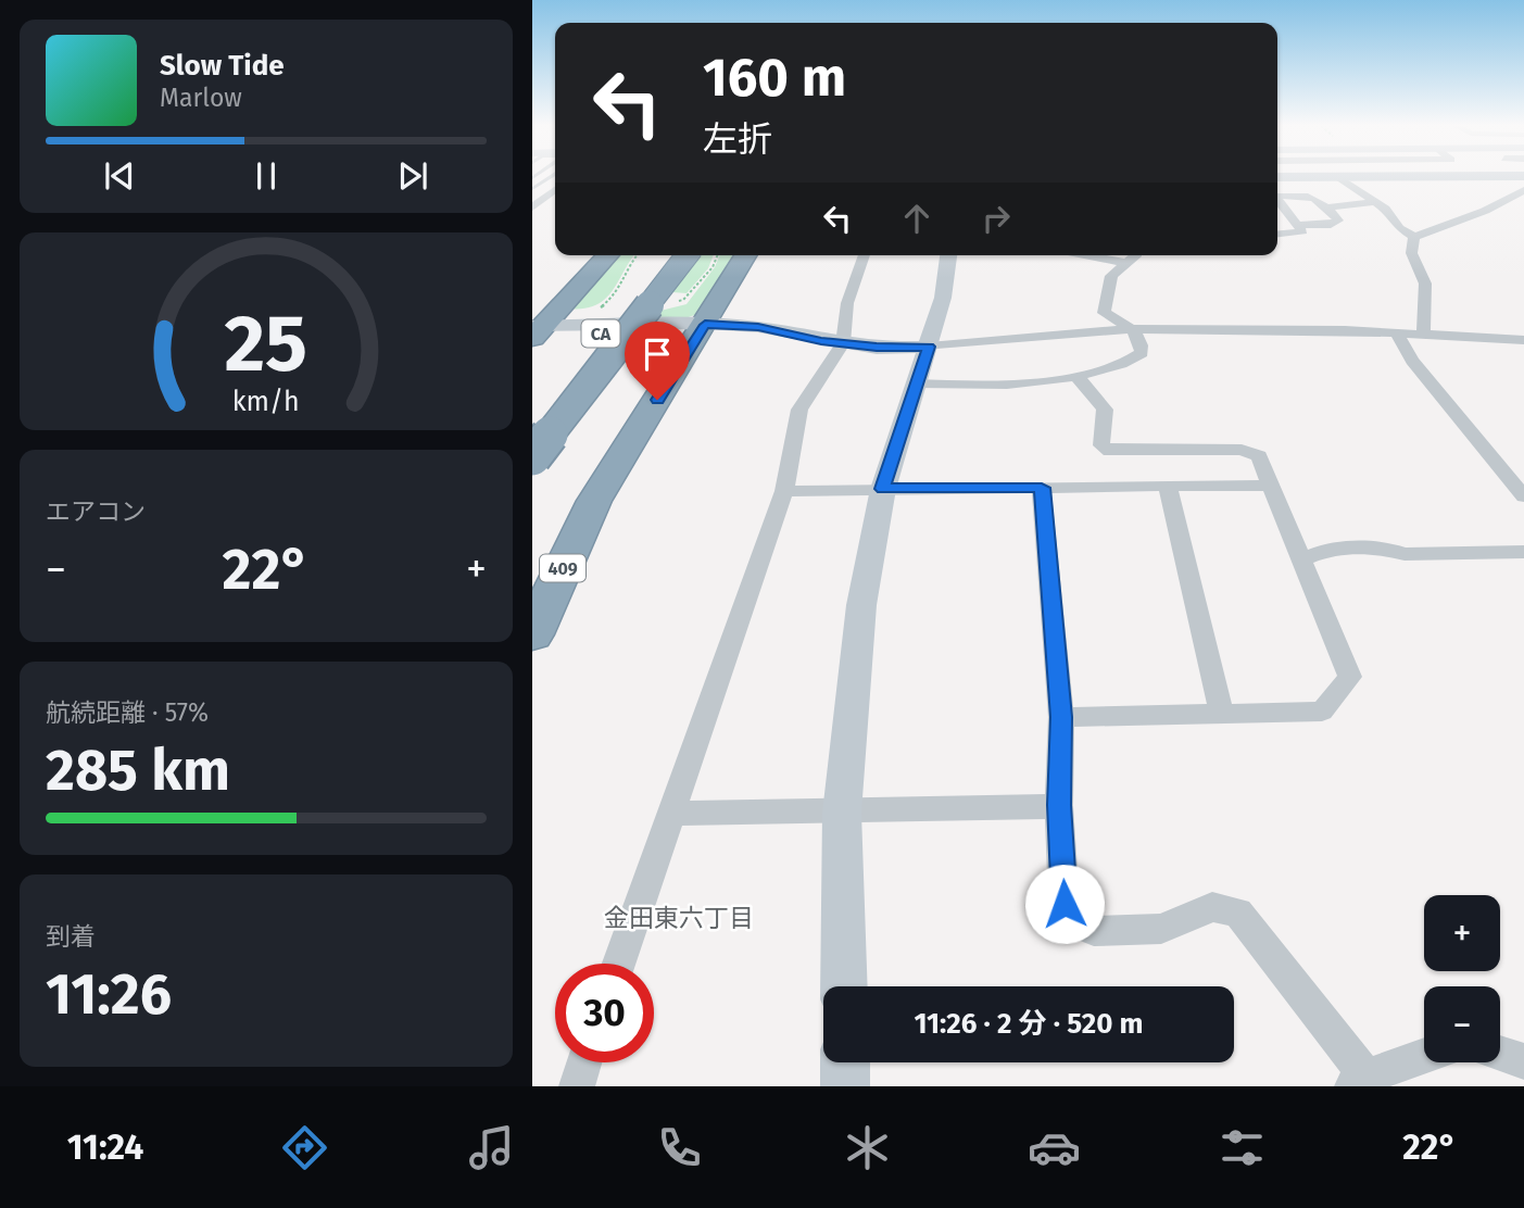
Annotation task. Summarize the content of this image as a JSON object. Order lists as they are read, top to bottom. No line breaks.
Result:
{"streets":{"highway":["CA","409"]},"districts":["金田東六丁目"],"page":{"turn":["160 m","左折"],"song":["Slow Tide","Marlow"],"tile":["エアコン",["航続距離 · 57%","285 km"],["到着","11:26"]],"heat":["−","22°","+"],"map_buttons":["+","−"],"limit":"30","trip":"11:26 · 2 分 · 520 m","tabs":["11:24","22°"],"gauge":["25","km/h"]}}
